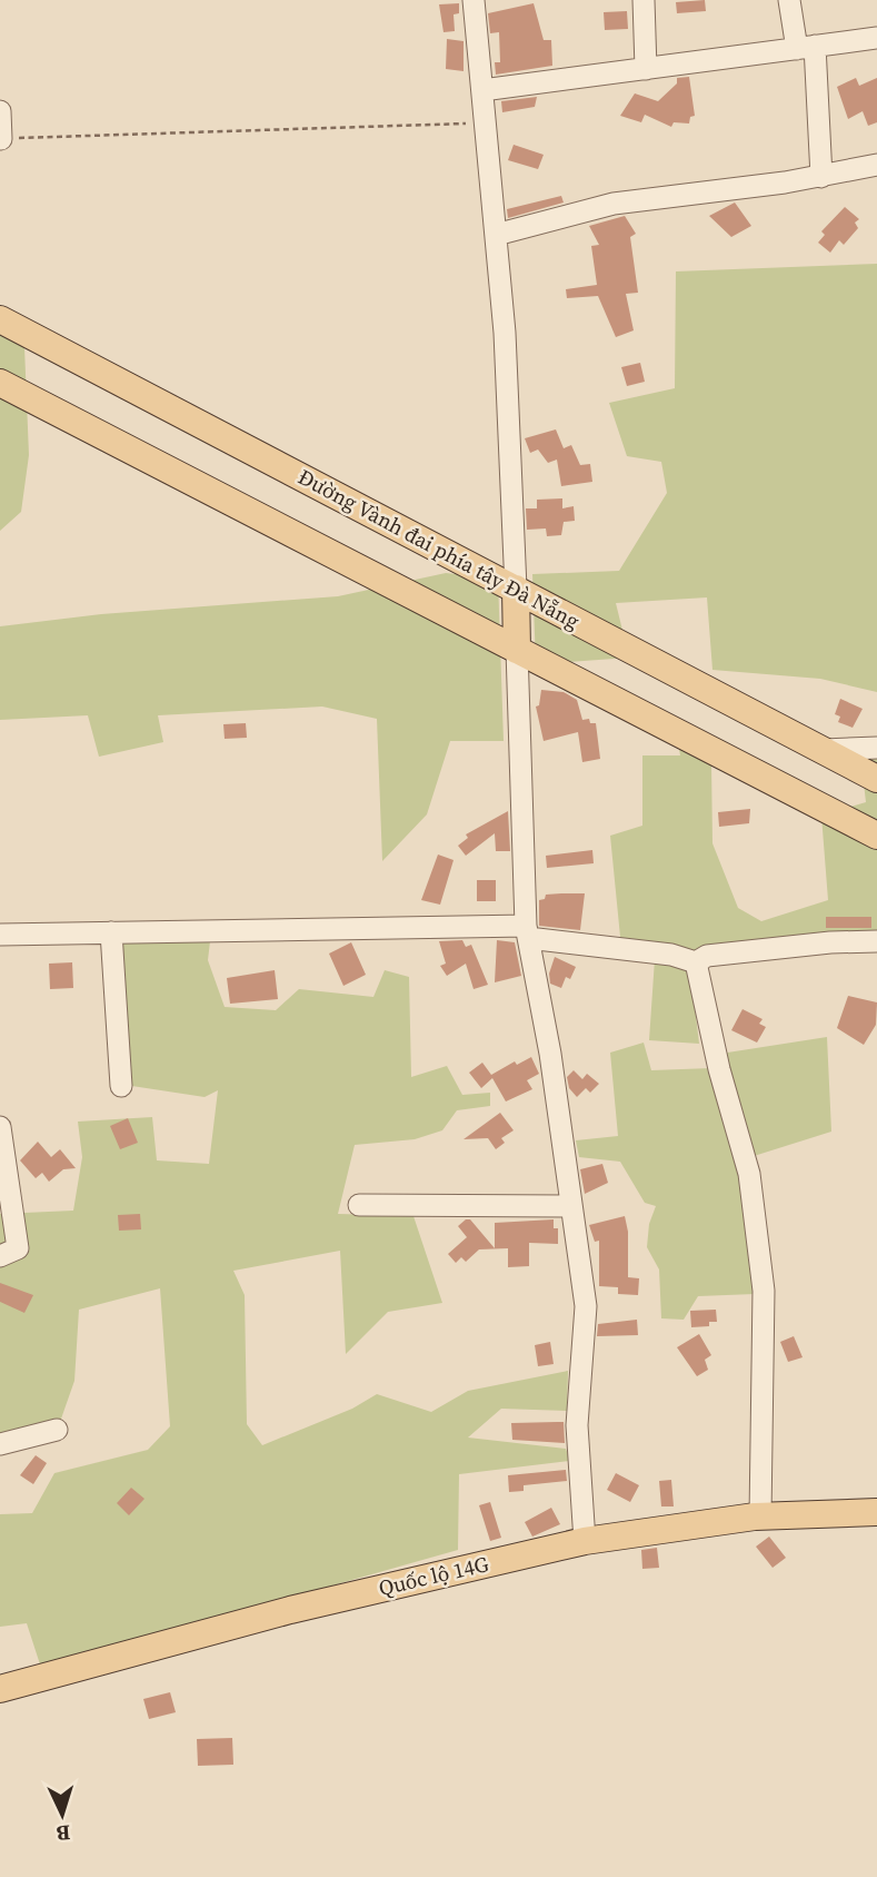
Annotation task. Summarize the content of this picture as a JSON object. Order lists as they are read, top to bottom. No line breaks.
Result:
{"streets":{"main road":["Đường Vành đai phía tây Đà Nẵng","Quốc lộ 14G"]},"north":"bottom"}
